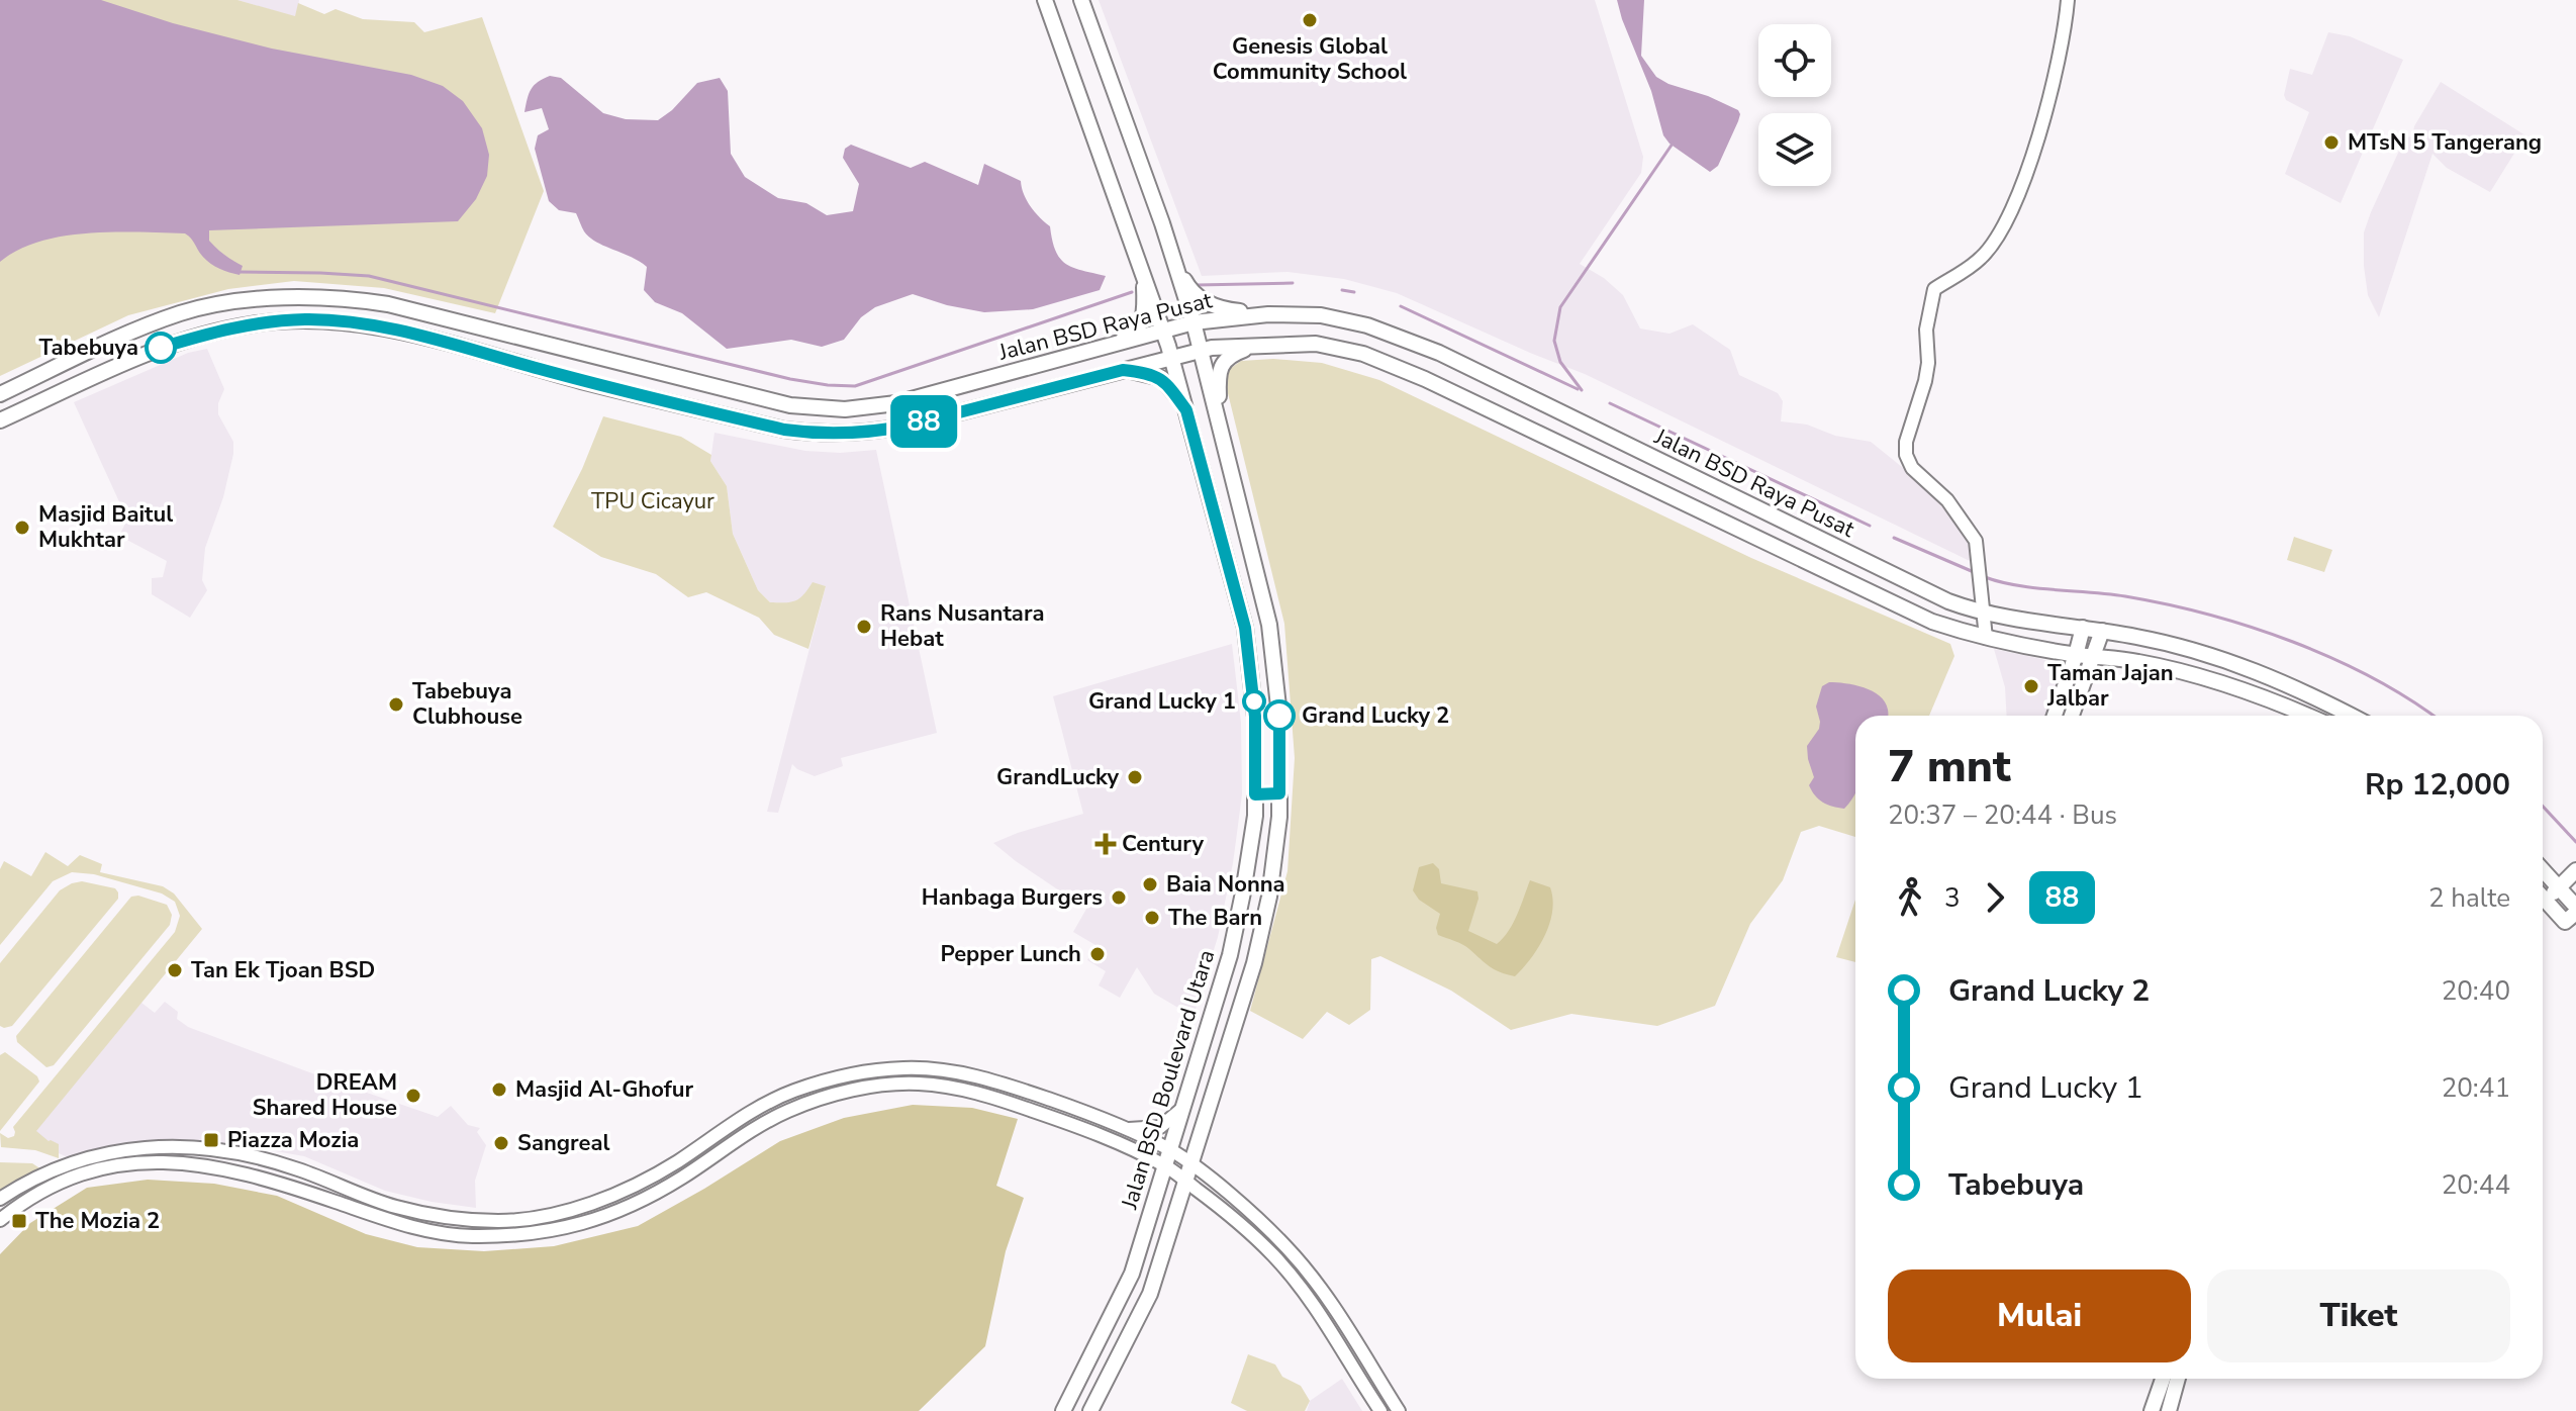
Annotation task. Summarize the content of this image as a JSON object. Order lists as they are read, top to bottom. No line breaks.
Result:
{"streets":{"main road":["Jalan BSD Raya Pusat","Jalan BSD Boulevard Utara"]},"crossings":[["Jalan BSD Raya Pusat","Jalan BSD Boulevard Utara"]],"parks":["TPU Cicayur"],"places":{"other":["Genesis Global Community School","MTsN 5 Tangerang","Tabebuya","Masjid Baitul Mukhtar","Rans Nusantara Hebat","Taman Jajan Jalbar","Grand Lucky 1","Tabebuya Clubhouse","Grand Lucky 2","GrandLucky","Baia Nonna","Hanbaga Burgers","The Barn","Pepper Lunch","Tan Ek Tjoan BSD","Masjid Al-Ghofur","DREAM Shared House","Sangreal"],"health":["Century"],"transit":["Piazza Mozia","The Mozia 2"]},"lines":["bus line 88"],"page":{"on_map":"88","heading":["7 mnt","20:37 – 20:44 · Bus","Rp 12,000"],"legs":["3","88","2 halte"],"list":[{"name":"Grand Lucky 2","value":"20:40"},{"name":"Grand Lucky 1","value":"20:41"},{"name":"Tabebuya","value":"20:44"}],"buttons":["Mulai","Tiket"]}}
